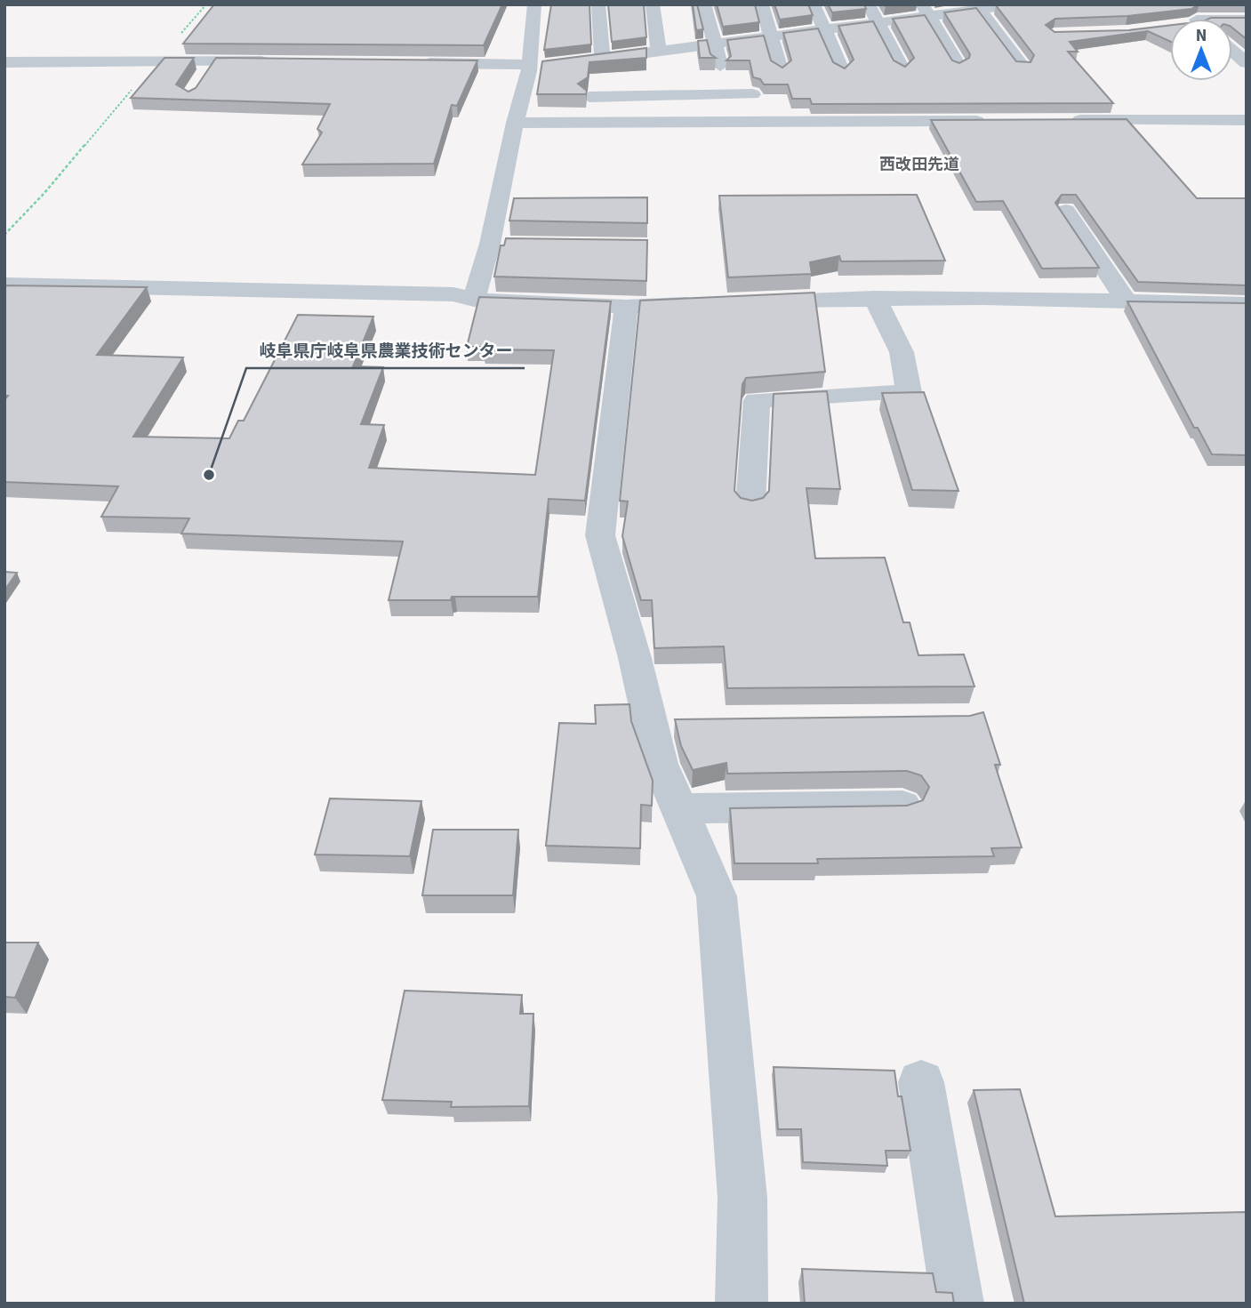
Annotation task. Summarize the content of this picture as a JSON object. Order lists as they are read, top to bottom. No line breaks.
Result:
{"districts":["西改田先道"],"places":["岐阜県庁岐阜県農業技術センター"],"north":"top"}
